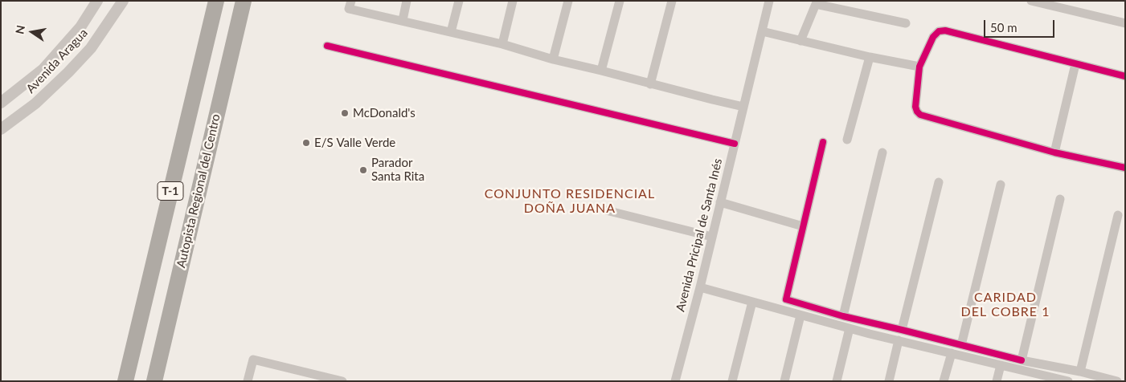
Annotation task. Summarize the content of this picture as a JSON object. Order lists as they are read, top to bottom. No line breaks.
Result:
{"streets":{"highway":["T-1","Autopista Regional del Centro"],"street":["Avenida Aragua","Avenida Pricipal de Santa Inés"]},"districts":["CONJUNTO RESIDENCIAL DOÑA JUANA","CARIDAD DEL COBRE 1"],"places":["McDonald's","E/S Valle Verde","Parador Santa Rita"],"scale_bar":"50 m","north":"left"}
